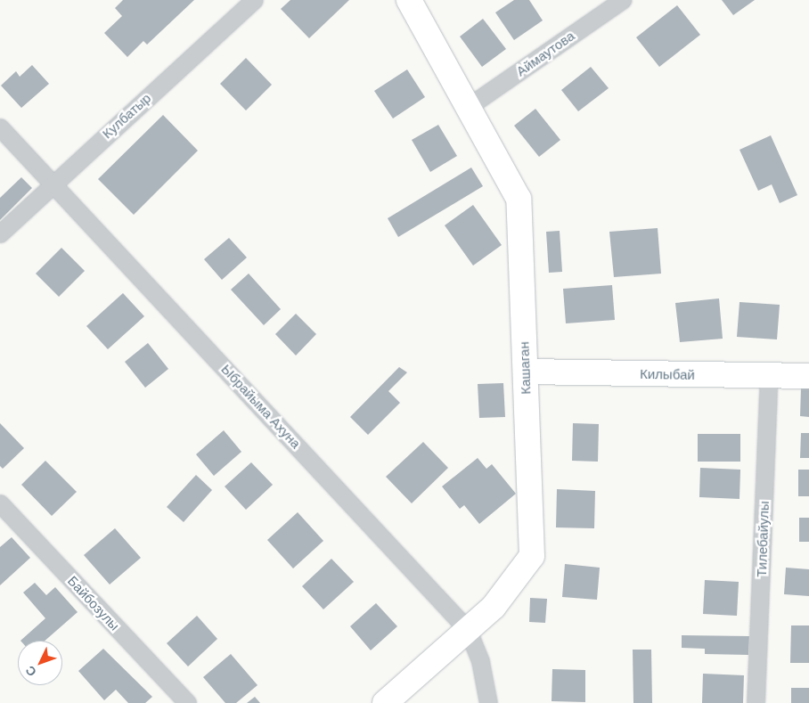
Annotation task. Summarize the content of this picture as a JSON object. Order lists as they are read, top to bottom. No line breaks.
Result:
{"streets":{"street":["Аймаутова","Кулбатыр","Кашаган","Килыбай","Ыбрайыма Ахуна","Тилебайулы","Байбозулы"]},"crossings":[["Аймаутова","Кашаган"],["Кулбатыр","Ыбрайыма Ахуна"],["Кашаган","Килыбай"],["Кашаган","Ыбрайыма Ахуна"],["Килыбай","Тилебайулы"]],"north":"bottom left"}
